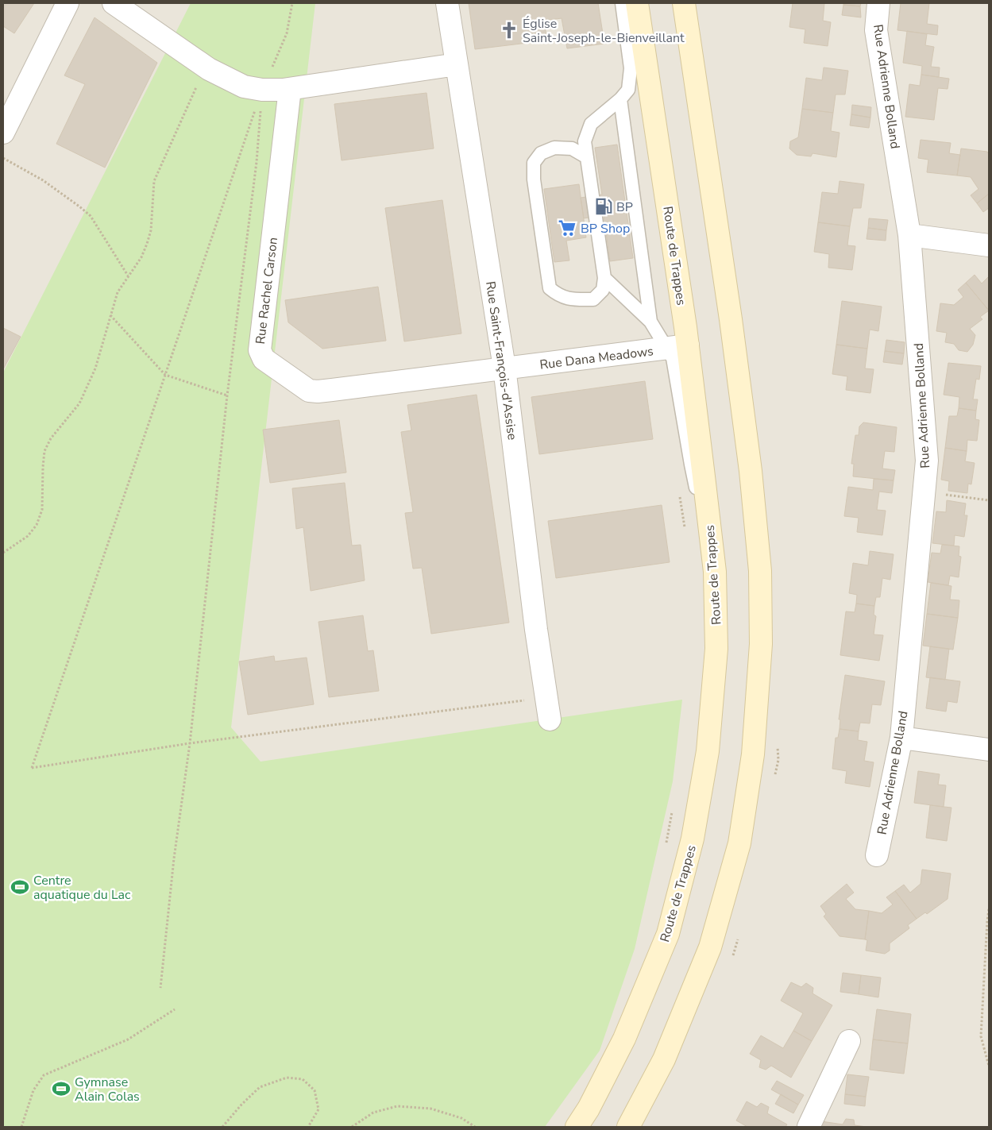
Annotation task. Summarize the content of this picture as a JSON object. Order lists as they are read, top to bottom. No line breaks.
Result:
{"streets":{"main road":["Route de Trappes"],"street":["Rue Adrienne Bolland","Rue Rachel Carson","Rue Dana Meadows","Rue Saint-François-d'Assise"]},"crossings":[["Route de Trappes","Rue Dana Meadows"],["Rue Rachel Carson","Rue Dana Meadows"],["Rue Rachel Carson","Rue Saint-François-d'Assise"],["Rue Dana Meadows","Rue Saint-François-d'Assise"]],"places":{"church":["Église Saint-Joseph-le-Bienveillant"],"fuel station":["BP"],"supermarket":["BP Shop"],"sports":["Centre aquatique du Lac","Gymnase Alain Colas"]}}
